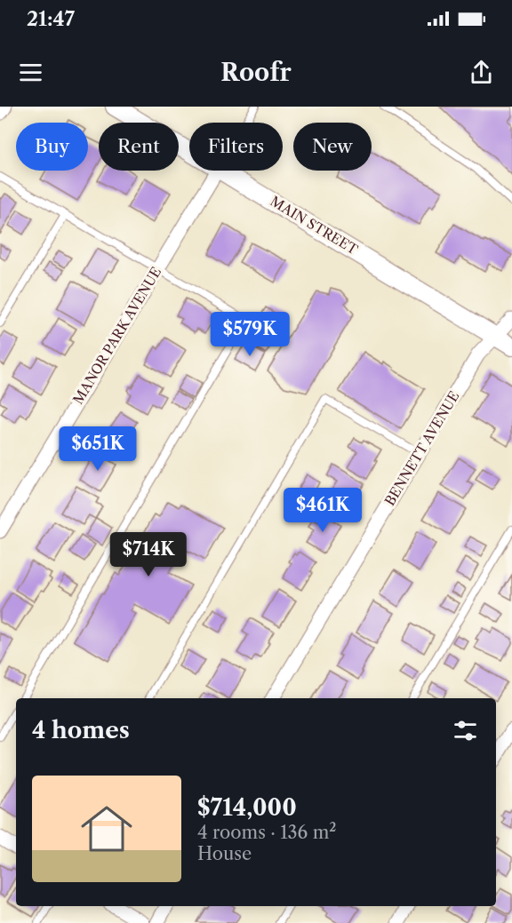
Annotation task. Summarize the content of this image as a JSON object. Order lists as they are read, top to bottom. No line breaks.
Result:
{"streets":{"main road":["MAIN STREET"],"street":["MANOR PARK AVENUE","BENNETT AVENUE"]},"crossings":[["MAIN STREET","BENNETT AVENUE"]],"page":{"status":"21:47","header":"Roofr","chip":["Buy","Rent","Filters","New"],"price":["$579K","$651K","$461K","$714K"],"heading":"4 homes","list":[{"name":"$714,000","note":"4 rooms · 136 m² · House"}]}}
